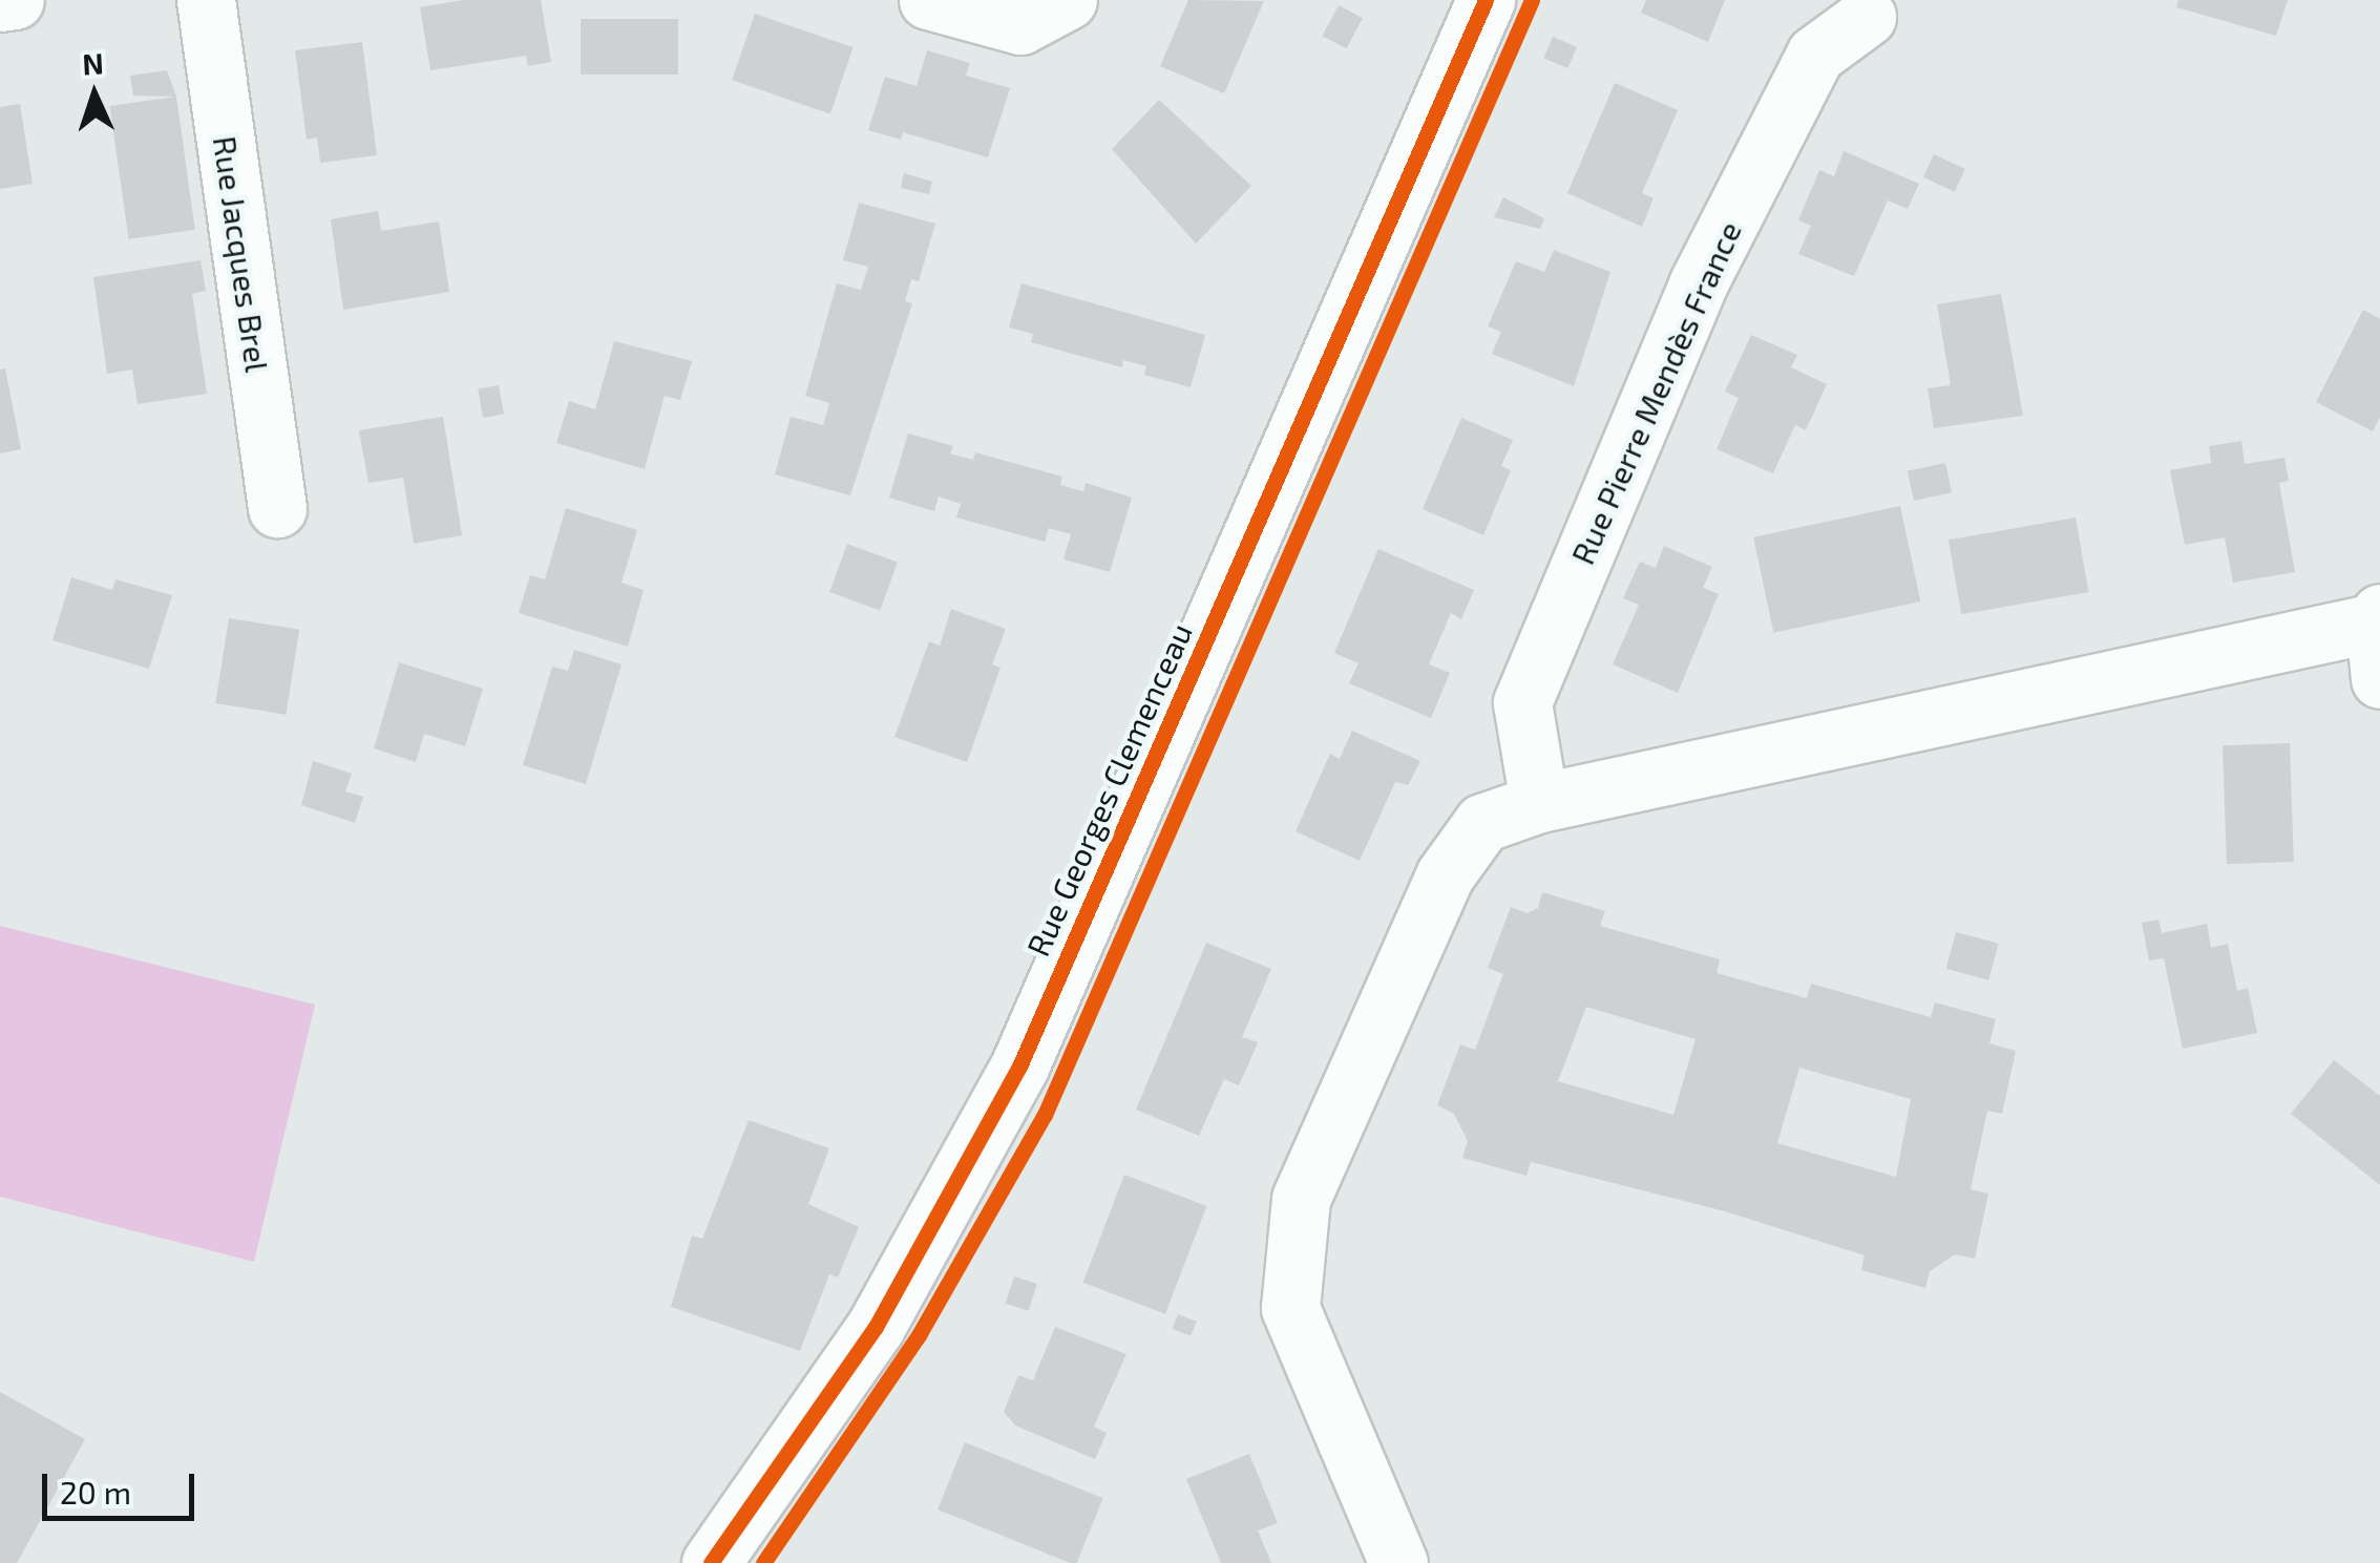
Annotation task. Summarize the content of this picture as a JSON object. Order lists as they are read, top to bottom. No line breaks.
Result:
{"streets":{"street":["Rue Jacques Brel","Rue Pierre Mendès France","Rue Georges Clemenceau"]},"scale_bar":"20 m","north":"top"}
